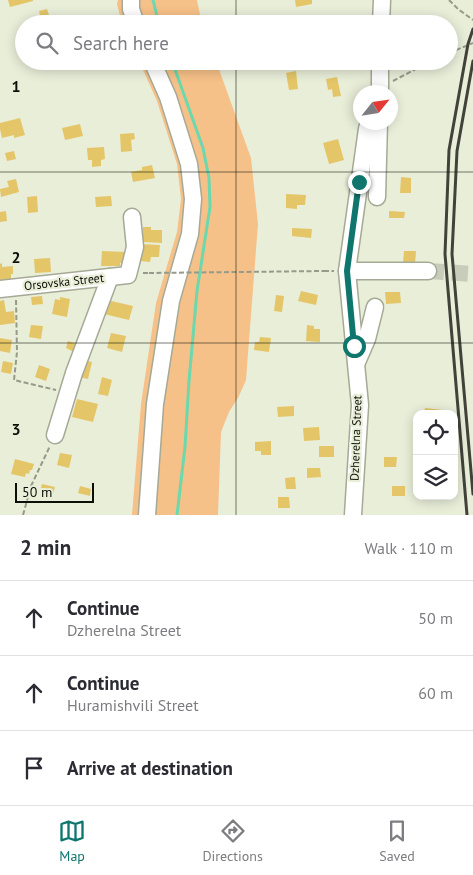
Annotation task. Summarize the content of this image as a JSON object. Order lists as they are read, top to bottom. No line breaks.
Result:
{"streets":{"street":["Orsovska Street","Dzherelna Street"]},"scale_bar":"50 m","north":"top right","page":{"search":"Search here","scale":"50 m","heading":["2 min","Walk · 110 m"],"list":[["Continue","Dzherelna Street","50 m"],["Continue","Huramishvili Street","60 m"],"Arrive at destination"],"nav":["Map","Directions","Saved"]},"grid":{"rows":["1","2","3"]}}
